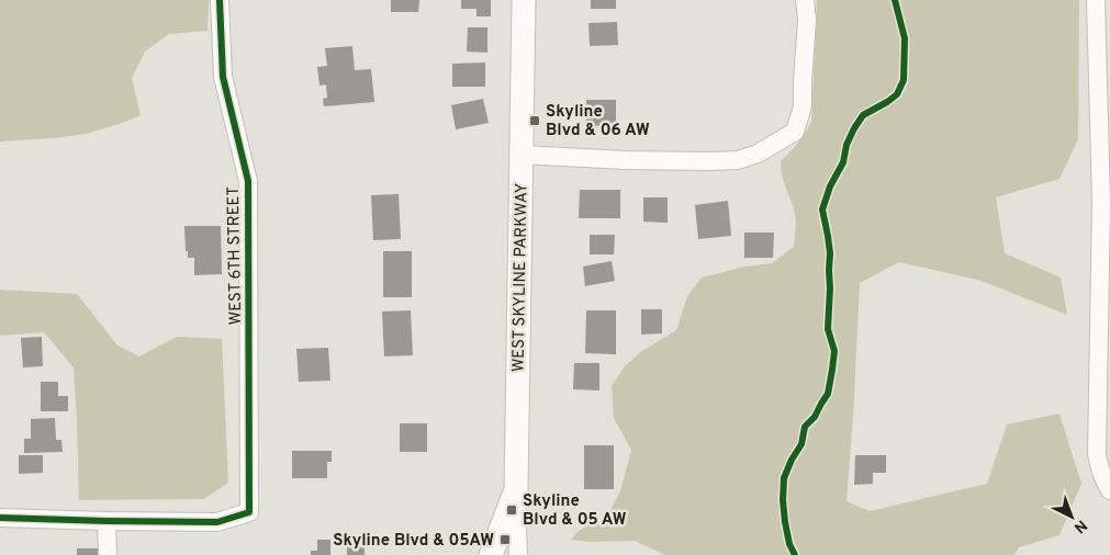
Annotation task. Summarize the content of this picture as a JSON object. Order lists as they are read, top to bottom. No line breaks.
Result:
{"streets":{"street":["WEST 6TH STREET","WEST SKYLINE PARKWAY"]},"places":{"transit":["Skyline Blvd & 06 AW","Skyline Blvd & 05 AW","Skyline Blvd & 05AW"]},"north":"bottom right"}
